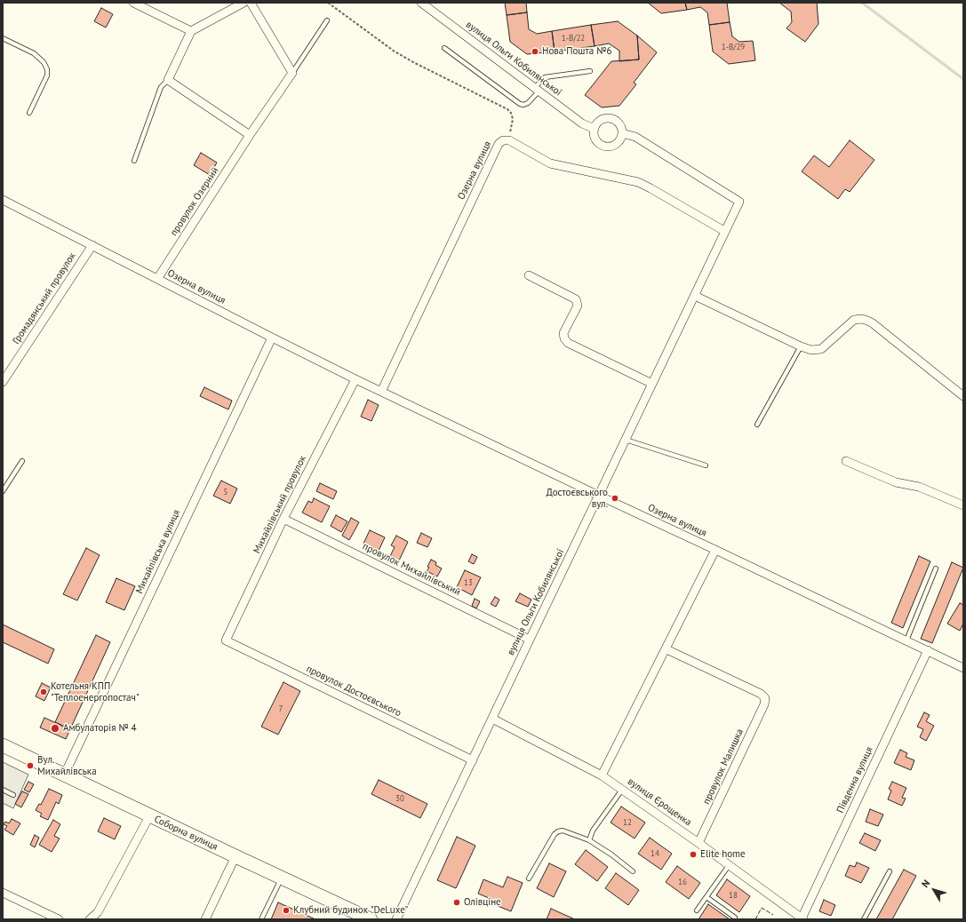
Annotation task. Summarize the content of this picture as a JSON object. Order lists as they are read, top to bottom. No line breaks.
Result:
{"streets":{"main road":["Соборна вулиця"],"street":["вулиця Ольги Кобилянської","Озерна вулиця","провулок Озерний","Громадянський провулок","Михайлівський провулок","Михайлівська вулиця","провулок Михайлівський","провулок Достоєвського","провулок Малишка","Південна вулиця","вулиця Єрощенка"]},"crossings":[["вулиця Ольги Кобилянської","Озерна вулиця"],["вулиця Ольги Кобилянської","провулок Михайлівський"],["вулиця Ольги Кобилянської","провулок Достоєвського"],["вулиця Ольги Кобилянської","вулиця Єрощенка"],["Озерна вулиця","провулок Озерний"],["Озерна вулиця","Громадянський провулок"],["Озерна вулиця","Михайлівський провулок"],["Озерна вулиця","Михайлівська вулиця"],["Озерна вулиця","Південна вулиця"],["Михайлівський провулок","провулок Михайлівський"],["Михайлівський провулок","провулок Достоєвського"],["Михайлівська вулиця","Соборна вулиця"],["провулок Малишка","вулиця Єрощенка"],["Південна вулиця","вулиця Єрощенка"]],"places":["Нова Пошта №6","Достоєвського вул.","Котельня КПП \"Теплоенергопостач\"","Амбулаторія № 4","Вул. Михайлівська","Elite home","Олівціне","Клубний будинок \"DeLuxe\""],"house_numbers":["1-В/22","1-В/29","5","13","7","30","12","14","16","18"],"north":"top left"}
